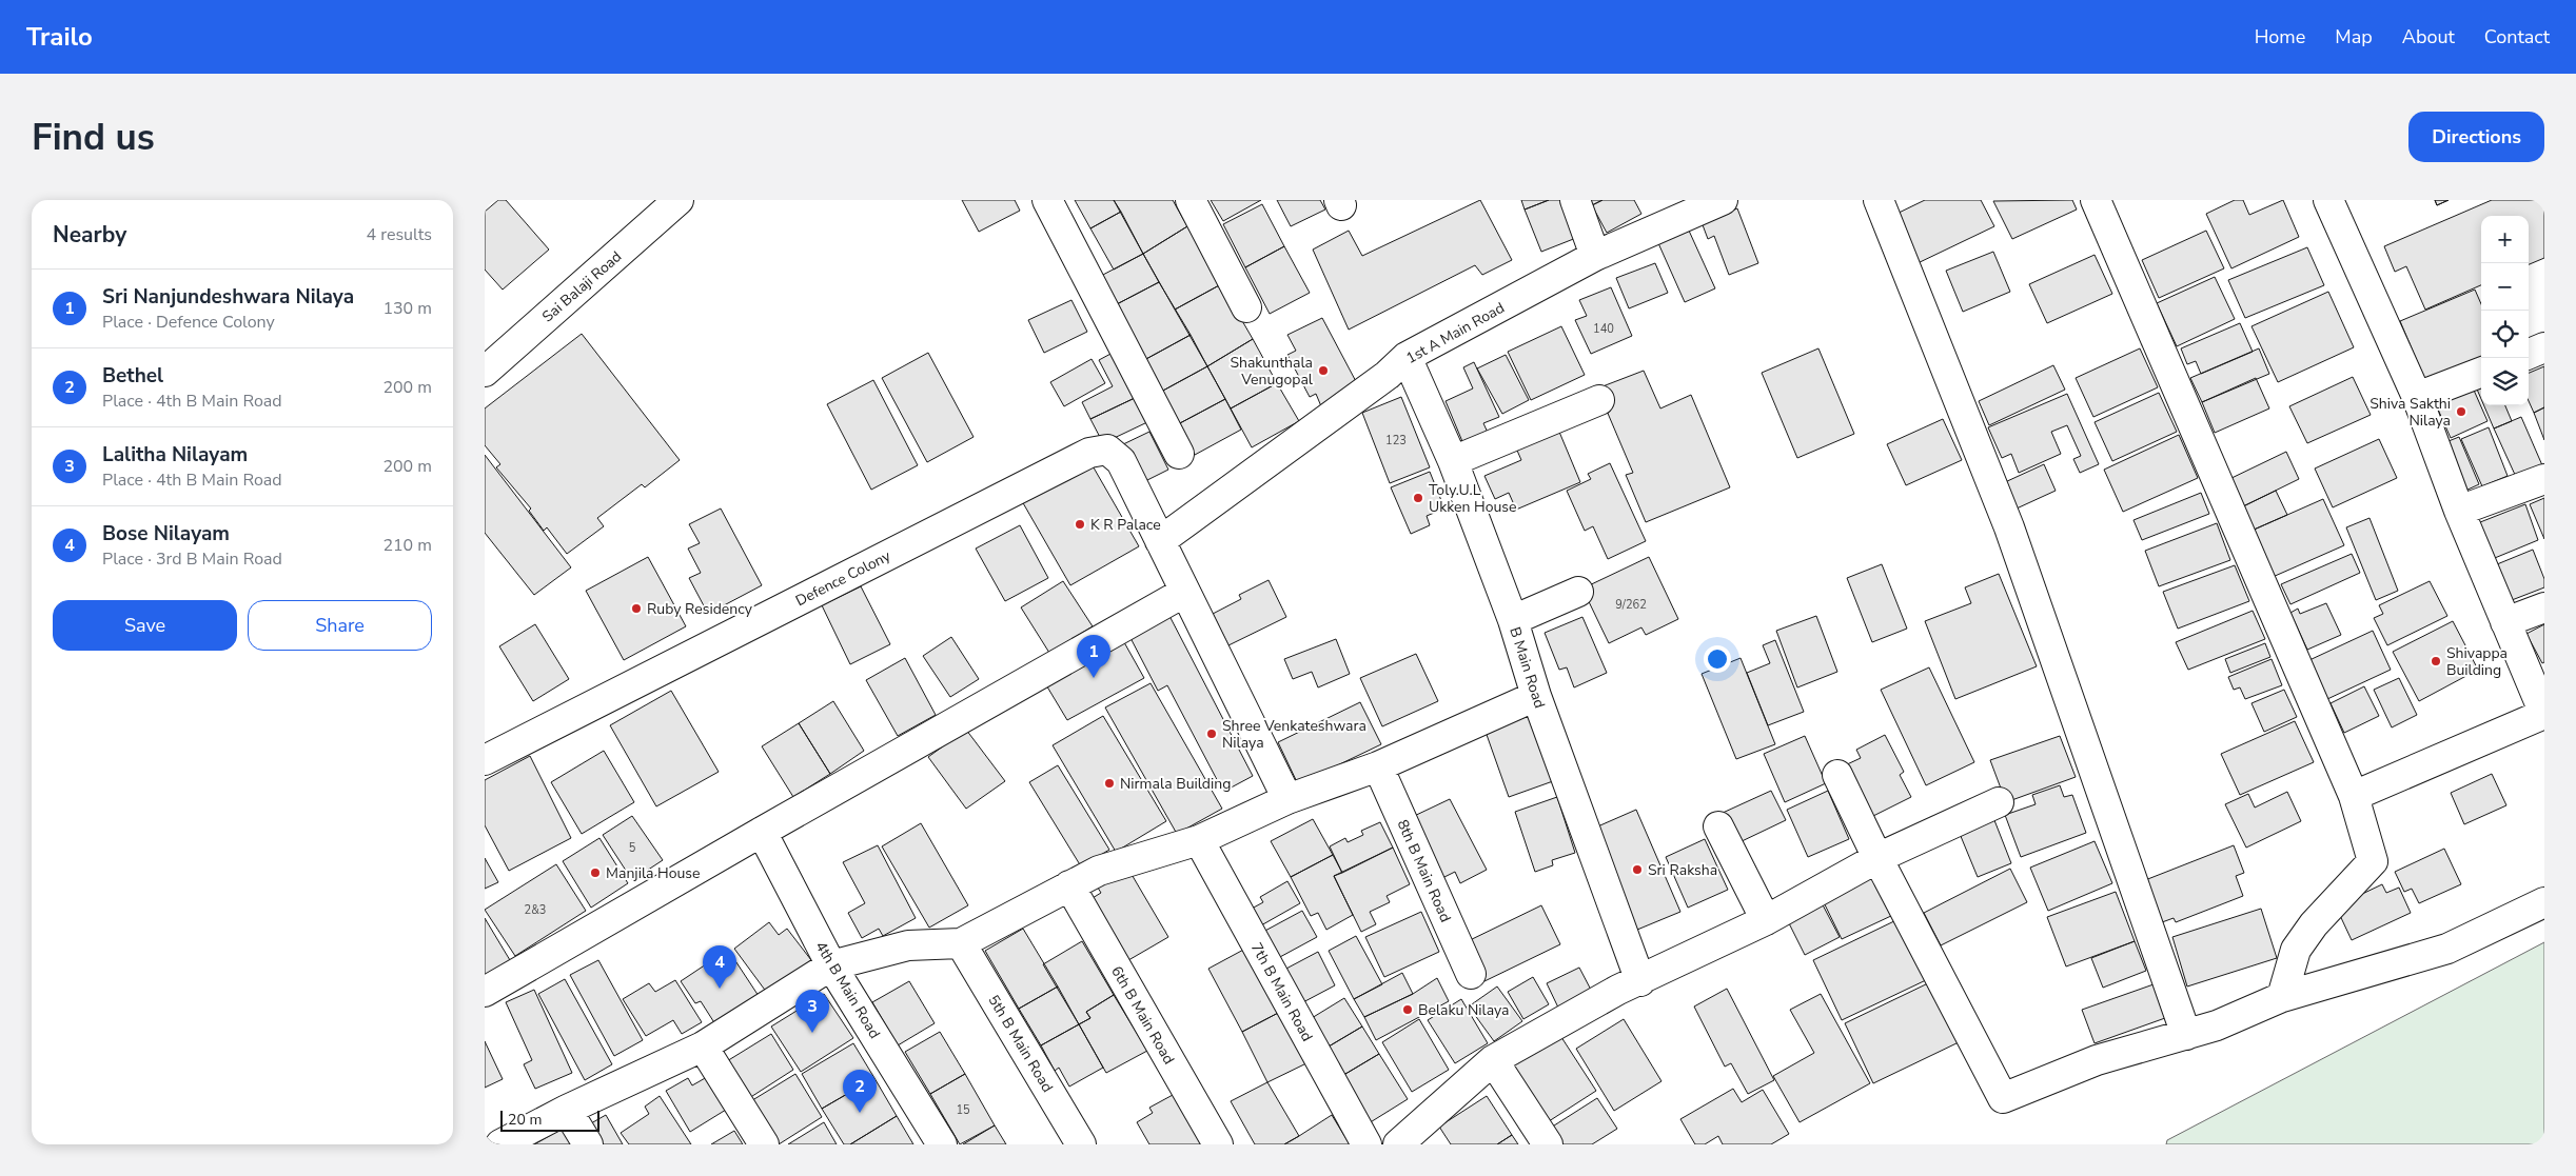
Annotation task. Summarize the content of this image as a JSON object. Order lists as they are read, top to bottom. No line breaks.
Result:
{"streets":{"street":["Sai Balaji Road","1st A Main Road","Defence Colony","B Main Road","8th B Main Road","4th B Main Road","7th B Main Road","6th B Main Road","5th B Main Road"]},"crossings":[["1st A Main Road","Defence Colony"],["1st A Main Road","B Main Road"]],"places":["Shakunthala Venugopal","Shiva Sakthi Nilaya","Toly.U.L Ukken House","K R Palace","Ruby Residency","Shivappa Building","Shree Venkateshwara Nilaya","Nirmala Building","Sri Raksha","Manjila House","Belaku Nilaya"],"house_numbers":["140","123","9/262","5","2&3","15"],"scale_bar":"20 m","page":{"header":"Trailo","nav":["Home","Map","About","Contact"],"buttons":["Directions",["Save","Share"]],"title":"Find us","heading":["Nearby","4 results"],"map_buttons":["+","−"],"list":[{"mark":"1","name":"Sri Nanjundeshwara Nilaya","note":"Place · Defence Colony","value":"130 m"},{"mark":"2","name":"Bethel","note":"Place · 4th B Main Road","value":"200 m"},{"mark":"3","name":"Lalitha Nilayam","note":"Place · 4th B Main Road","value":"200 m"},{"mark":"4","name":"Bose Nilayam","note":"Place · 3rd B Main Road","value":"210 m"}],"pins":["1","4","3","2"],"scale":"20 m"}}
